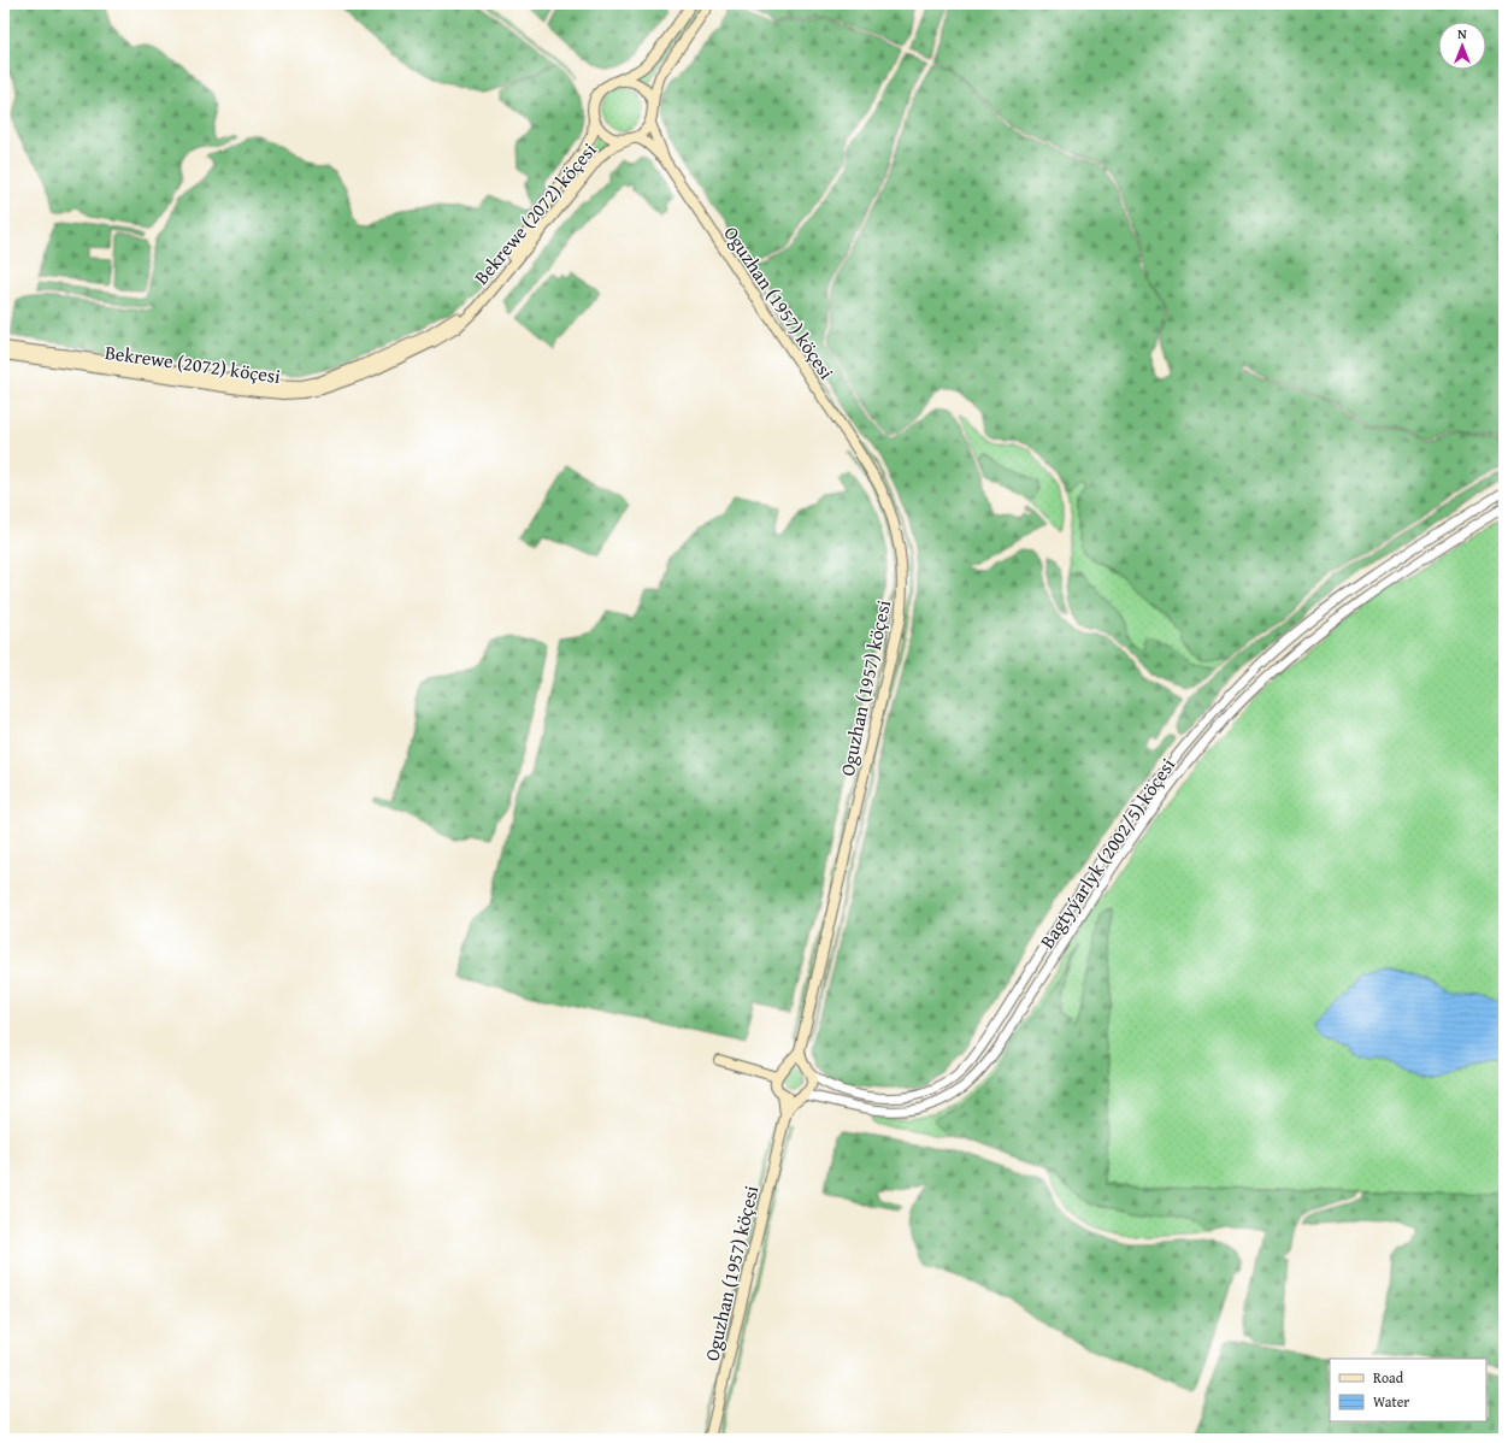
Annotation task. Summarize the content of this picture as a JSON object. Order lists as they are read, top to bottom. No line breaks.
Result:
{"streets":{"main road":["Bekrewe (2072) köçesi","Oguzhan (1957) köçesi"],"street":["Bagtyýarlyk (2002/5) köçesi"]},"crossings":[["Bekrewe (2072) köçesi","Oguzhan (1957) köçesi"],["Oguzhan (1957) köçesi","Bagtyýarlyk (2002/5) köçesi"]],"legend":["Road","Water"],"north":"top"}
